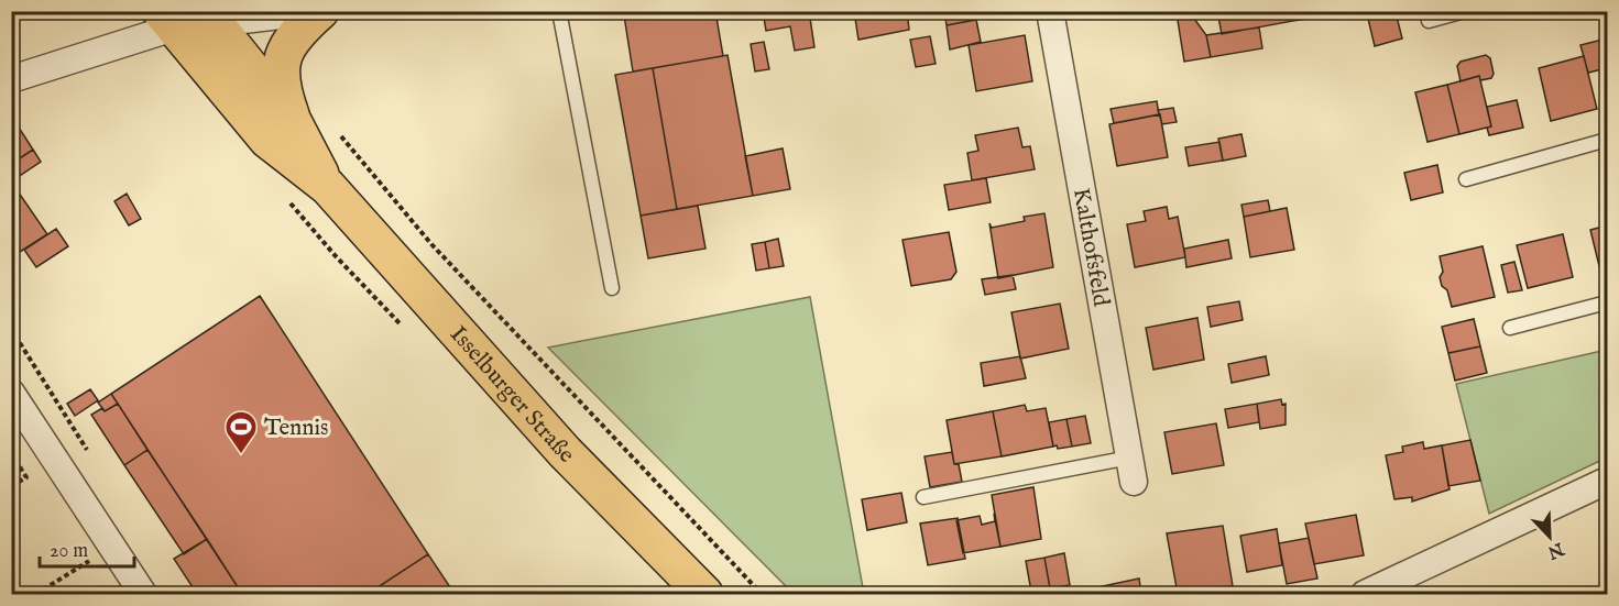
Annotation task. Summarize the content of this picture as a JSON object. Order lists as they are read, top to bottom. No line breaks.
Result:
{"streets":{"main road":["Isselburger Straße"],"street":["Kalthofsfeld"]},"places":{"sports":["Tennis"]},"scale_bar":"20 m","north":"bottom right"}
